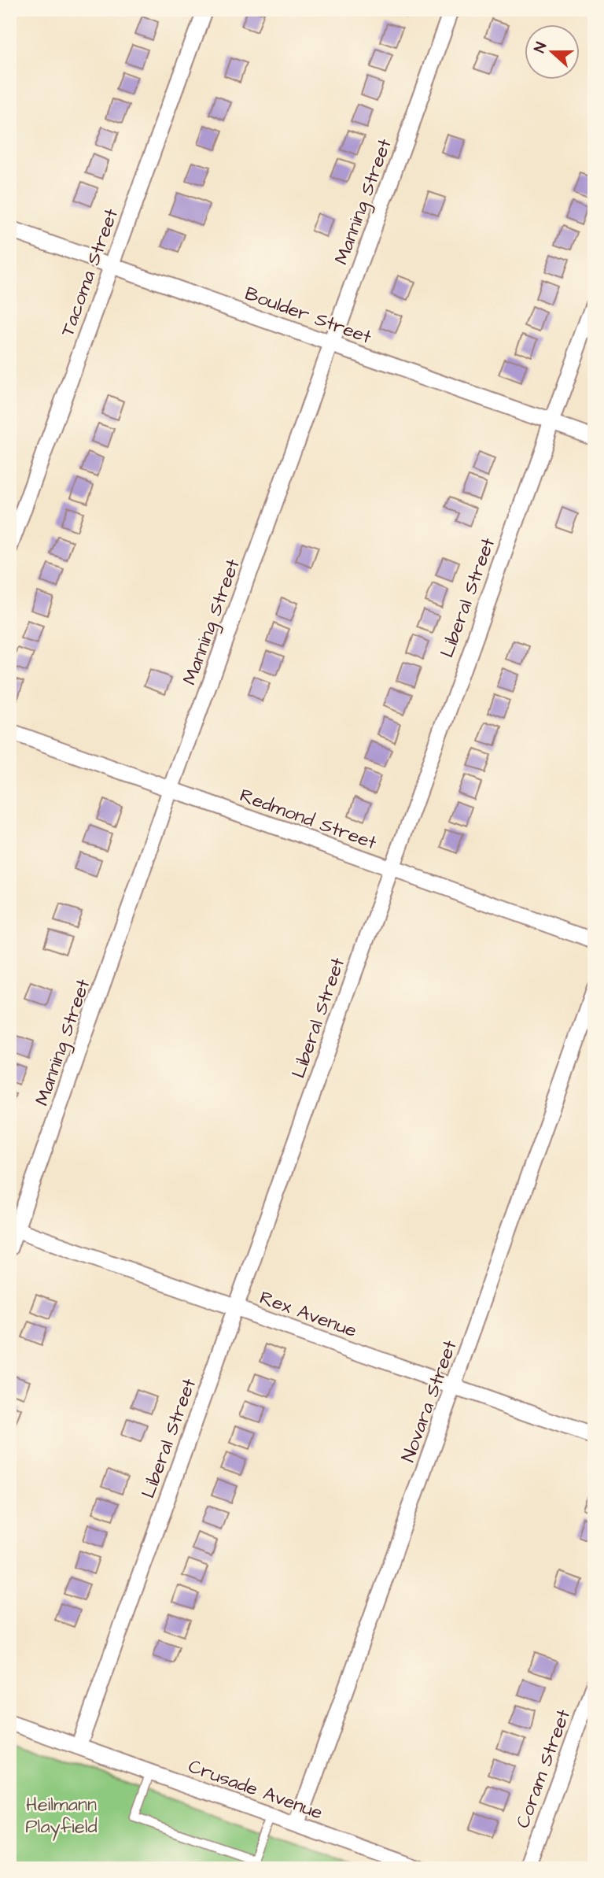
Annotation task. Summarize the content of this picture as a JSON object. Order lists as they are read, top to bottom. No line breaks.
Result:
{"streets":{"street":["Manning Street","Tacoma Street","Boulder Street","Liberal Street","Redmond Street","Rex Avenue","Novara Street","Coram Street","Crusade Avenue"]},"crossings":[["Manning Street","Boulder Street"],["Manning Street","Redmond Street"],["Manning Street","Rex Avenue"],["Tacoma Street","Boulder Street"],["Boulder Street","Liberal Street"],["Liberal Street","Redmond Street"],["Liberal Street","Rex Avenue"],["Liberal Street","Crusade Avenue"],["Rex Avenue","Novara Street"],["Novara Street","Crusade Avenue"]],"parks":["Heilmann Playfield"],"north":"left"}
